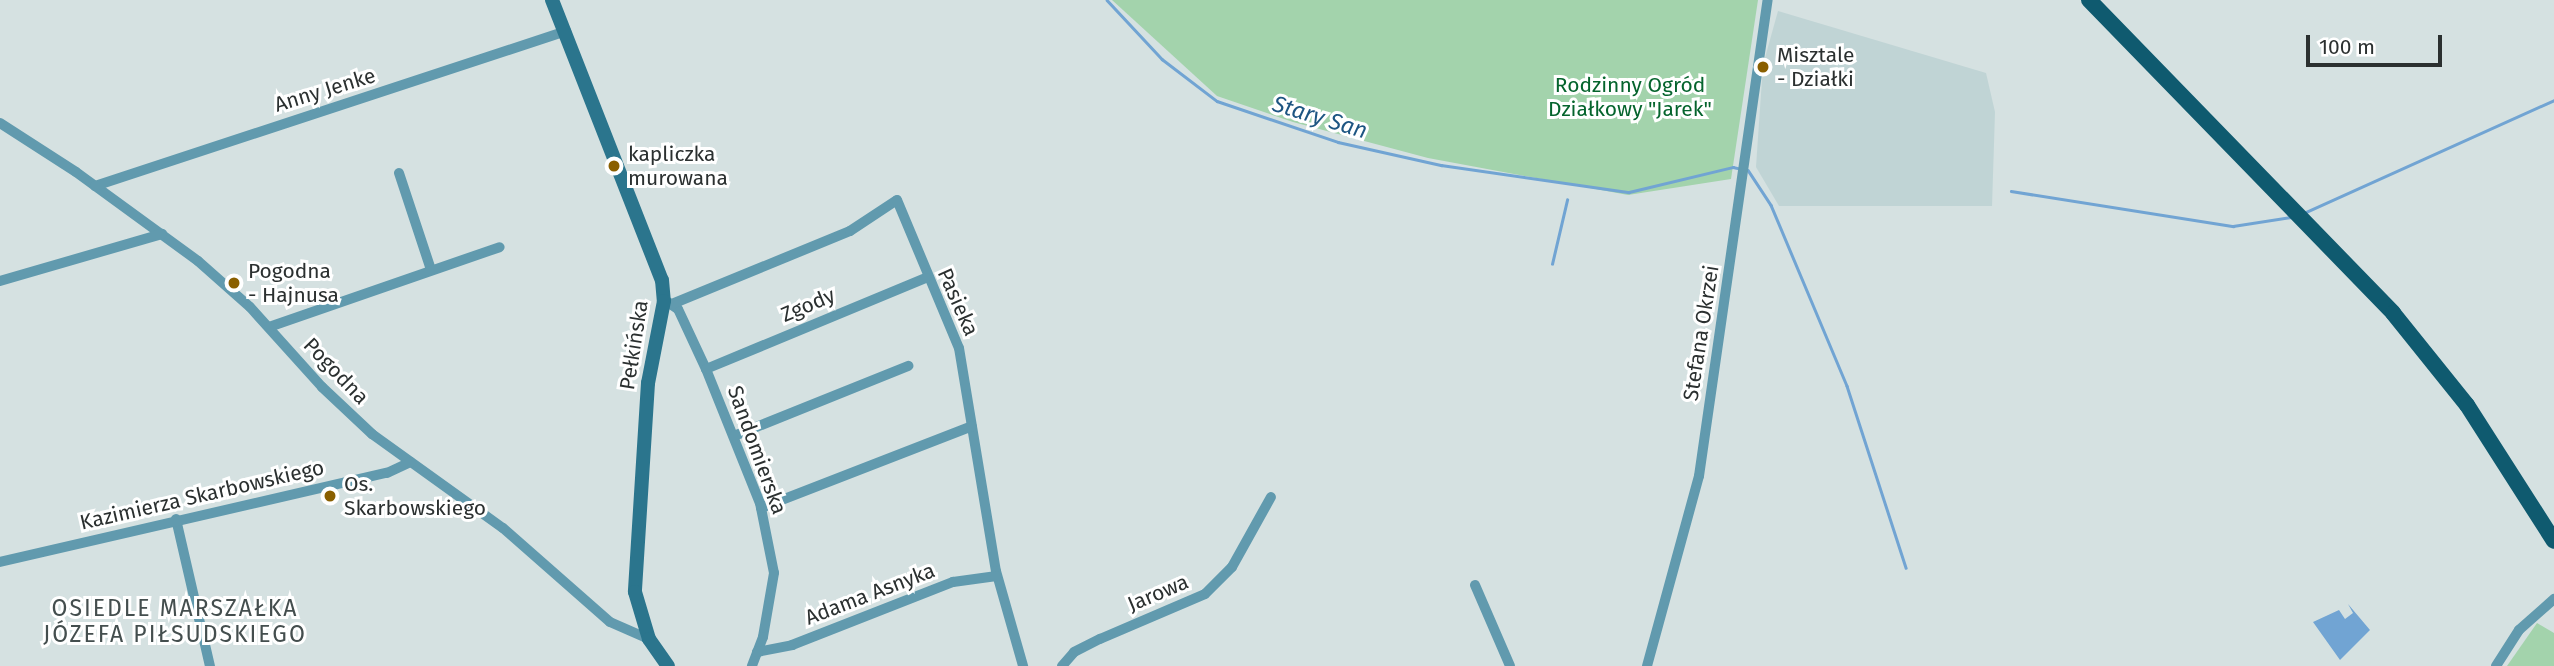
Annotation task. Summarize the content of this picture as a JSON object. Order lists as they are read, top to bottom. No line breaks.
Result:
{"streets":{"street":["Anny Jenke","Pasieka","Zgody","Stefana Okrzei","Pełkińska","Pogodna","Sandomierska","Kazimierza Skarbowskiego","Jarowa","Adama Asnyka"]},"crossings":[["Anny Jenke","Pełkińska"],["Anny Jenke","Pogodna"],["Pasieka","Zgody"],["Pasieka","Pełkińska"],["Pasieka","Sandomierska"],["Pasieka","Adama Asnyka"],["Zgody","Sandomierska"],["Pełkińska","Pogodna"],["Pełkińska","Sandomierska"],["Pogodna","Kazimierza Skarbowskiego"],["Sandomierska","Adama Asnyka"]],"districts":["OSIEDLE MARSZAŁKA JÓZEFA PIŁSUDSKIEGO"],"water":["Stary San"],"parks":["Rodzinny Ogród Działkowy \"Jarek\""],"places":["Misztale - Działki","kapliczka murowana","Pogodna - Hajnusa","Os. Skarbowskiego"],"scale_bar":"100 m"}
